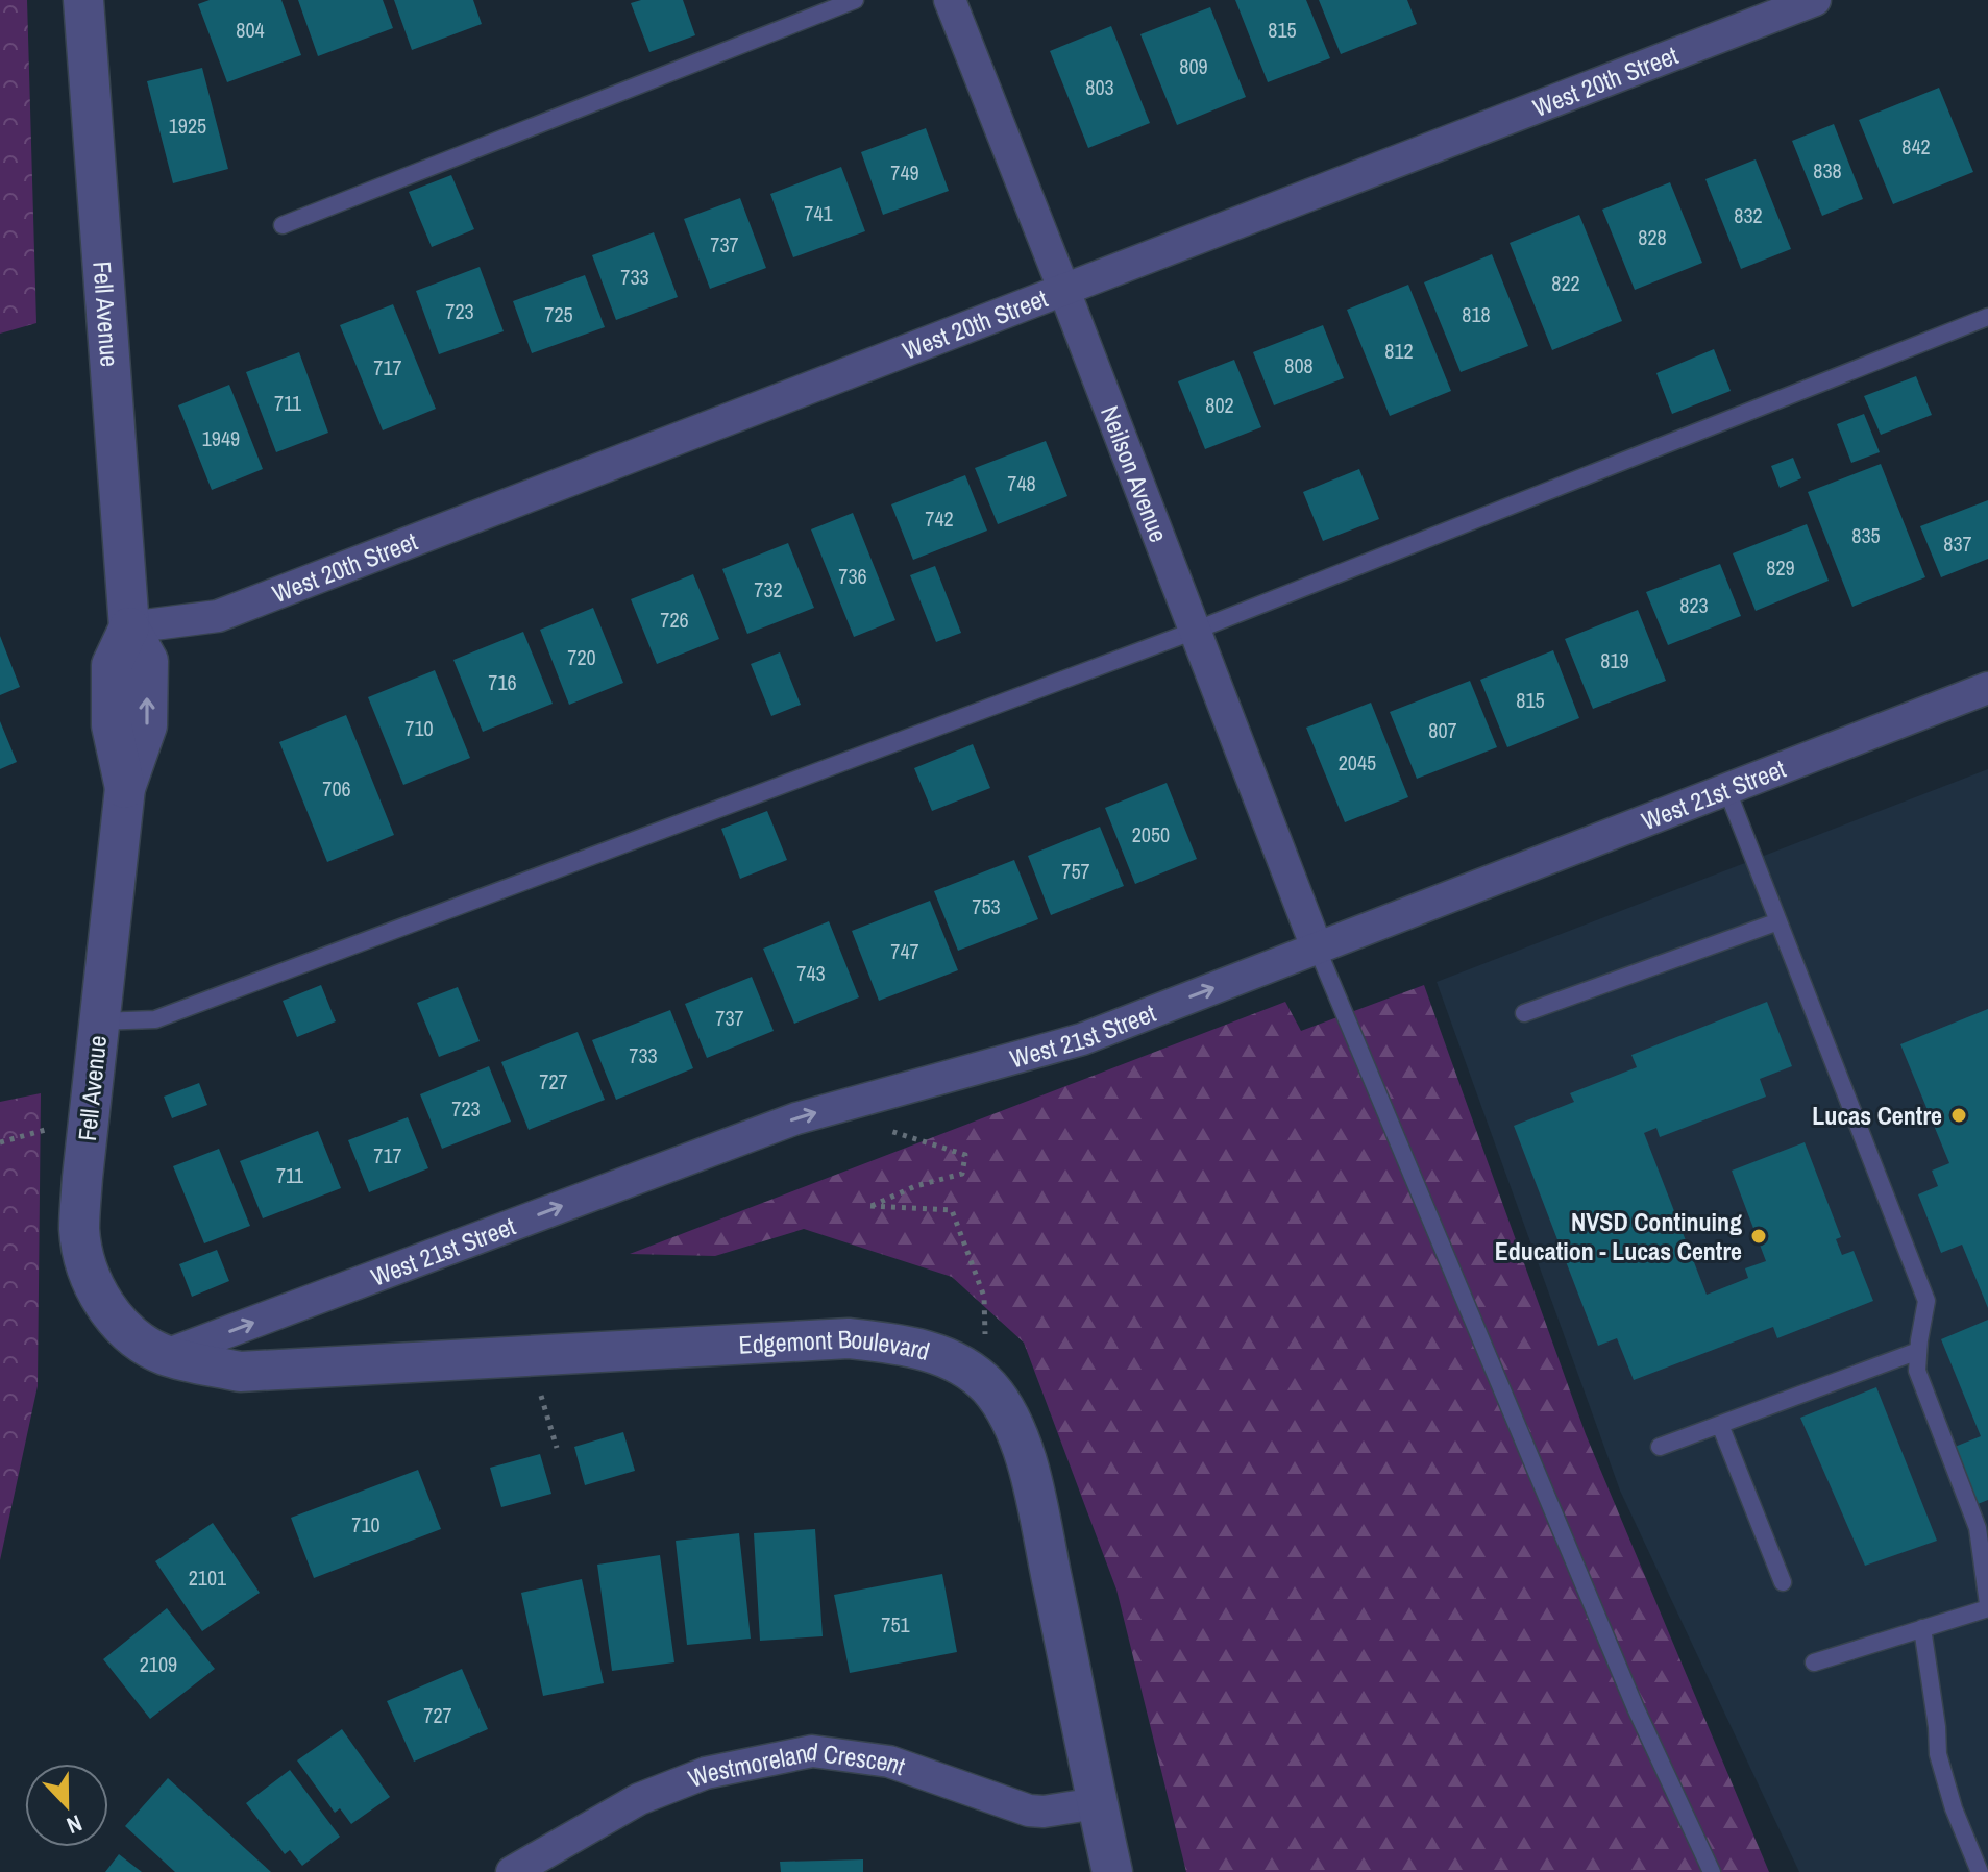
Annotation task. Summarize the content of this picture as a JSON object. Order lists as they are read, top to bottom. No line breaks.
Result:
{"streets":{"street":["West 20th Street","Fell Avenue","Neilson Avenue","West 21st Street","Edgemont Boulevard","Westmoreland Crescent"]},"crossings":[["West 20th Street","Fell Avenue"],["West 20th Street","Neilson Avenue"],["Fell Avenue","West 21st Street"],["Fell Avenue","Edgemont Boulevard"],["Neilson Avenue","West 21st Street"],["West 21st Street","Edgemont Boulevard"],["Edgemont Boulevard","Westmoreland Crescent"]],"one_way":["West 21st Street"],"places":["Lucas Centre","NVSD Continuing Education - Lucas Centre"],"house_numbers":["804","815","809","803","1925","842","838","749","741","832","828","737","733","822","723","725","818","812","808","717","711","802","1949","748","742","835","837","829","736","732","823","726","720","819","716","815","710","807","2045","706","2050","757","753","747","743","737","733","727","723","717","711","710","2101","751","2109","727"],"north":"bottom"}
